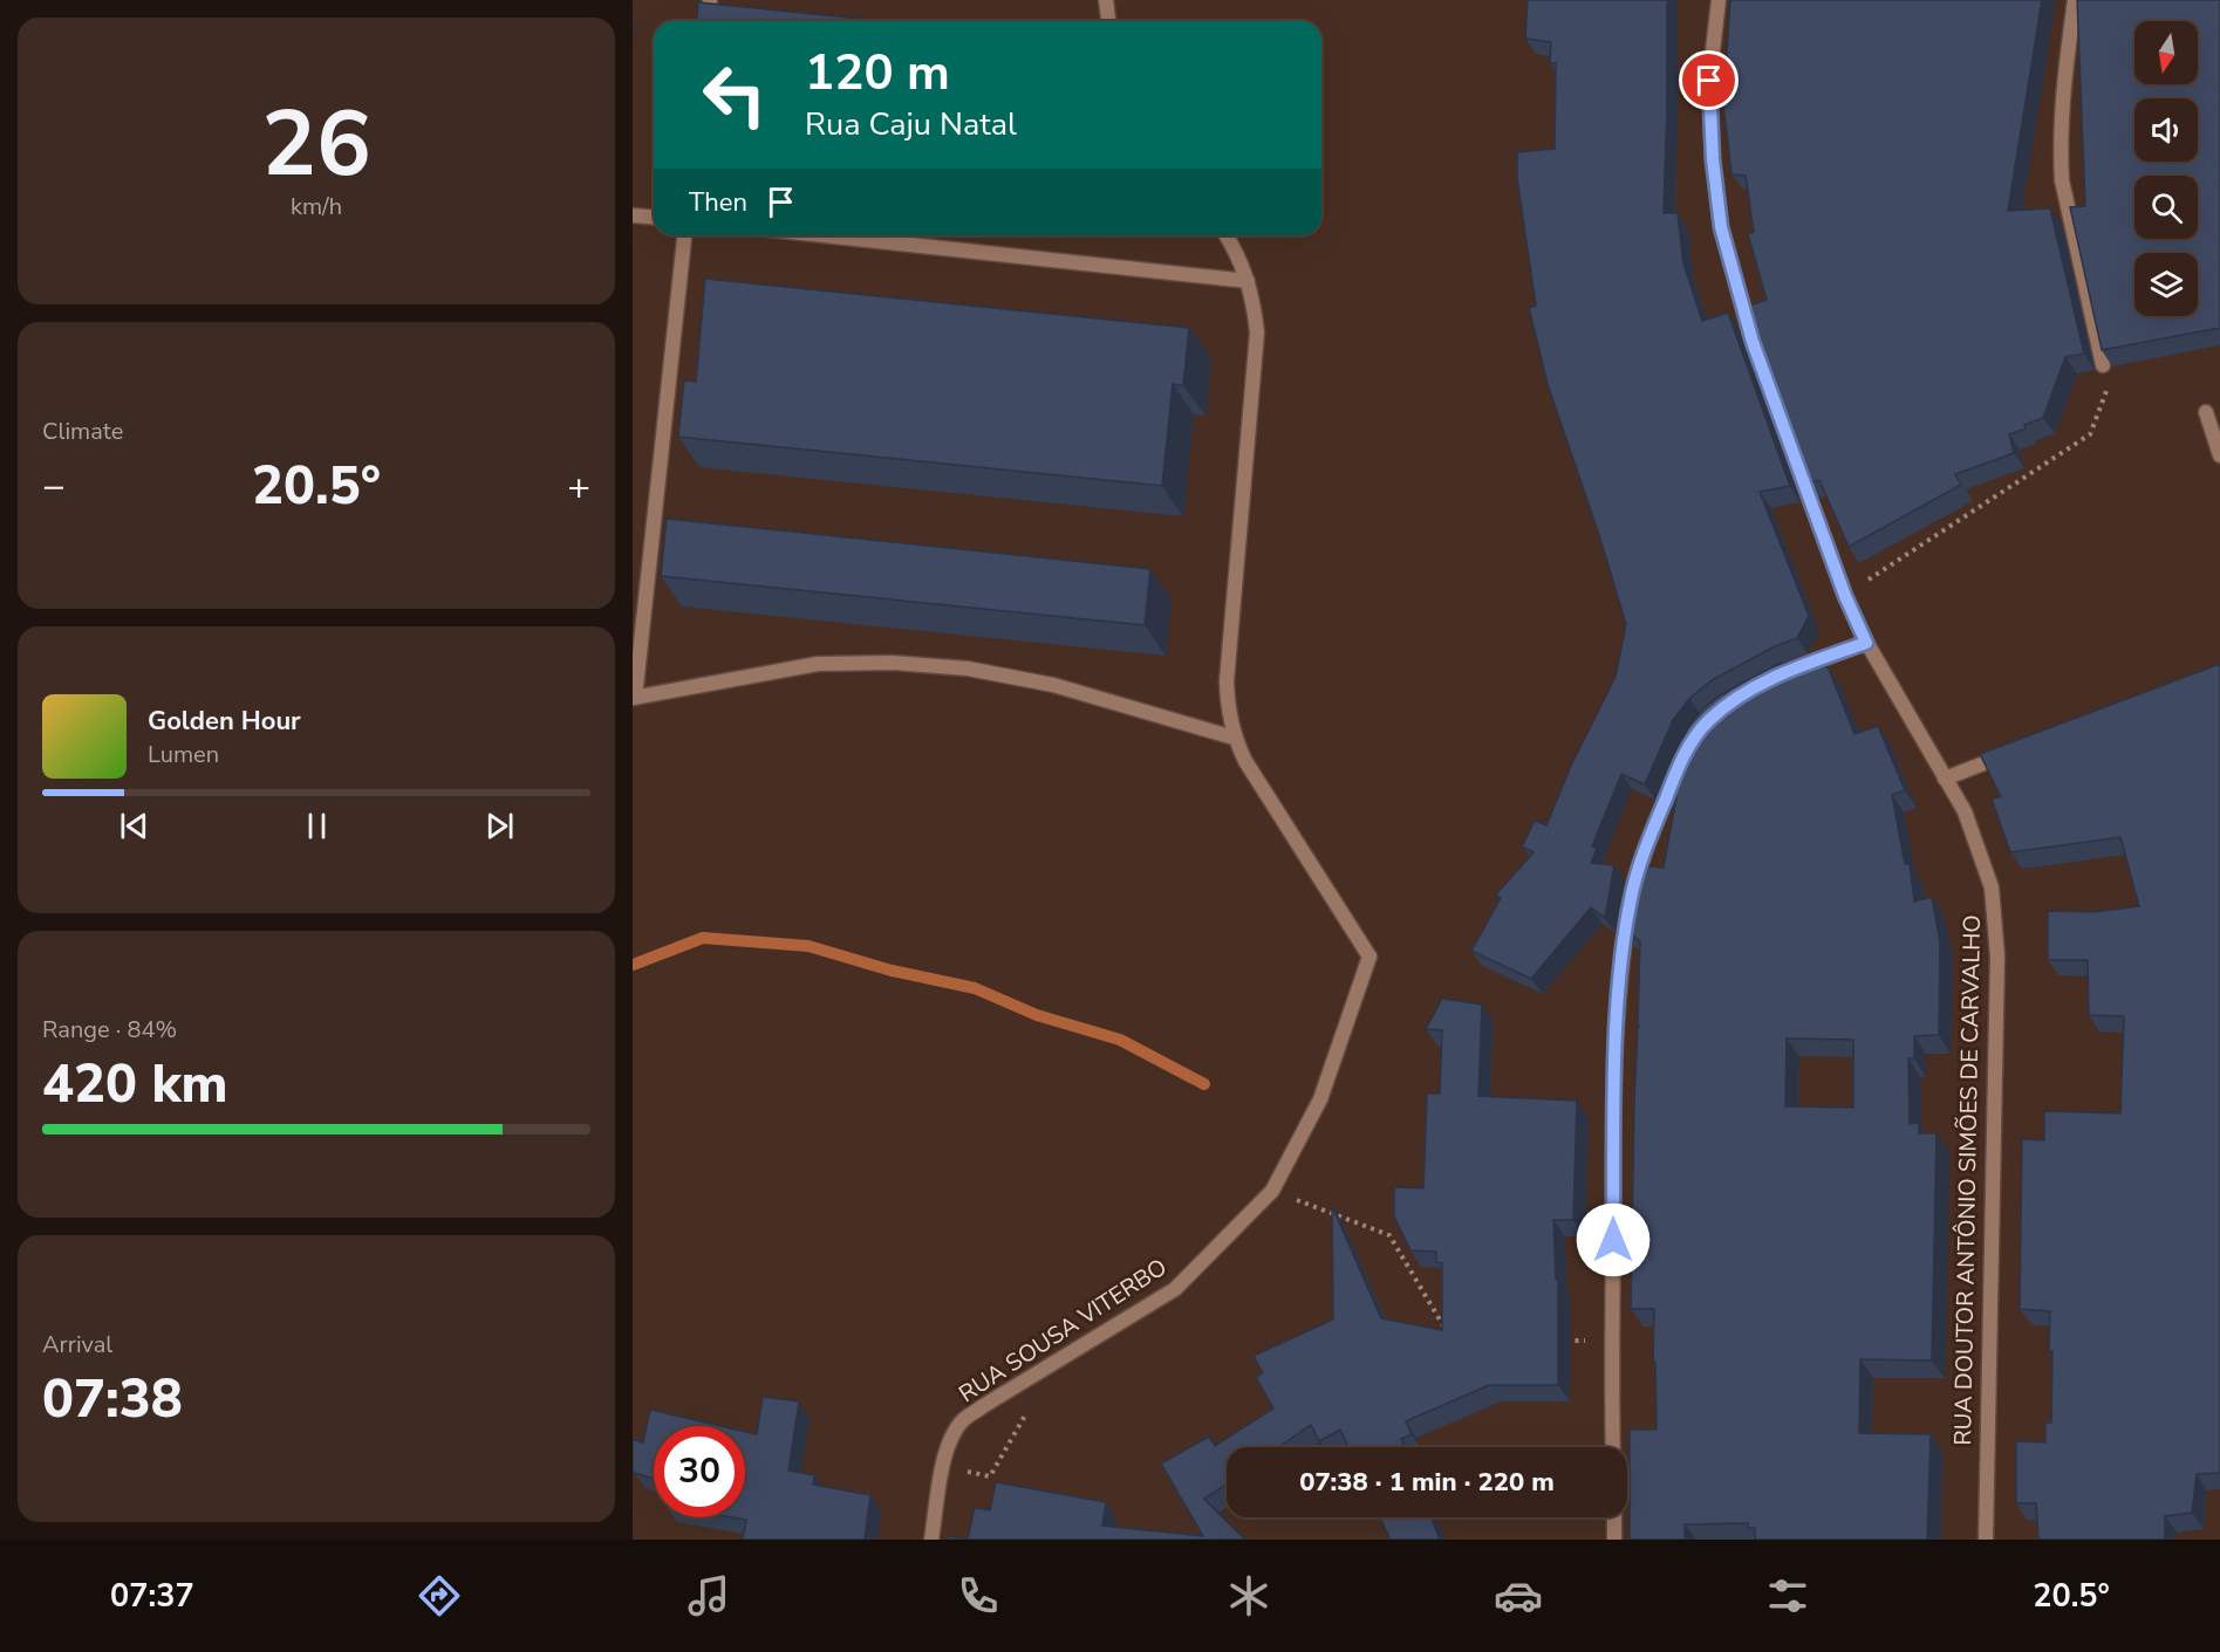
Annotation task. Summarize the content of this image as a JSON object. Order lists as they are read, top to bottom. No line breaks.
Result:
{"streets":{"street":["RUA DOUTOR ANTÔNIO SIMÕES DE CARVALHO","RUA SOUSA VITERBO"]},"north":"bottom","page":{"tile":[["26","km/h"],"Climate",["Range · 84%","420 km"],["Arrival","07:38"]],"turn":["120 m","Rua Caju Natal"],"then":"Then","heat":["−","20.5°","+"],"song":["Golden Hour","Lumen"],"limit":"30","trip":"07:38 · 1 min · 220 m","tabs":["07:37","20.5°"]}}
